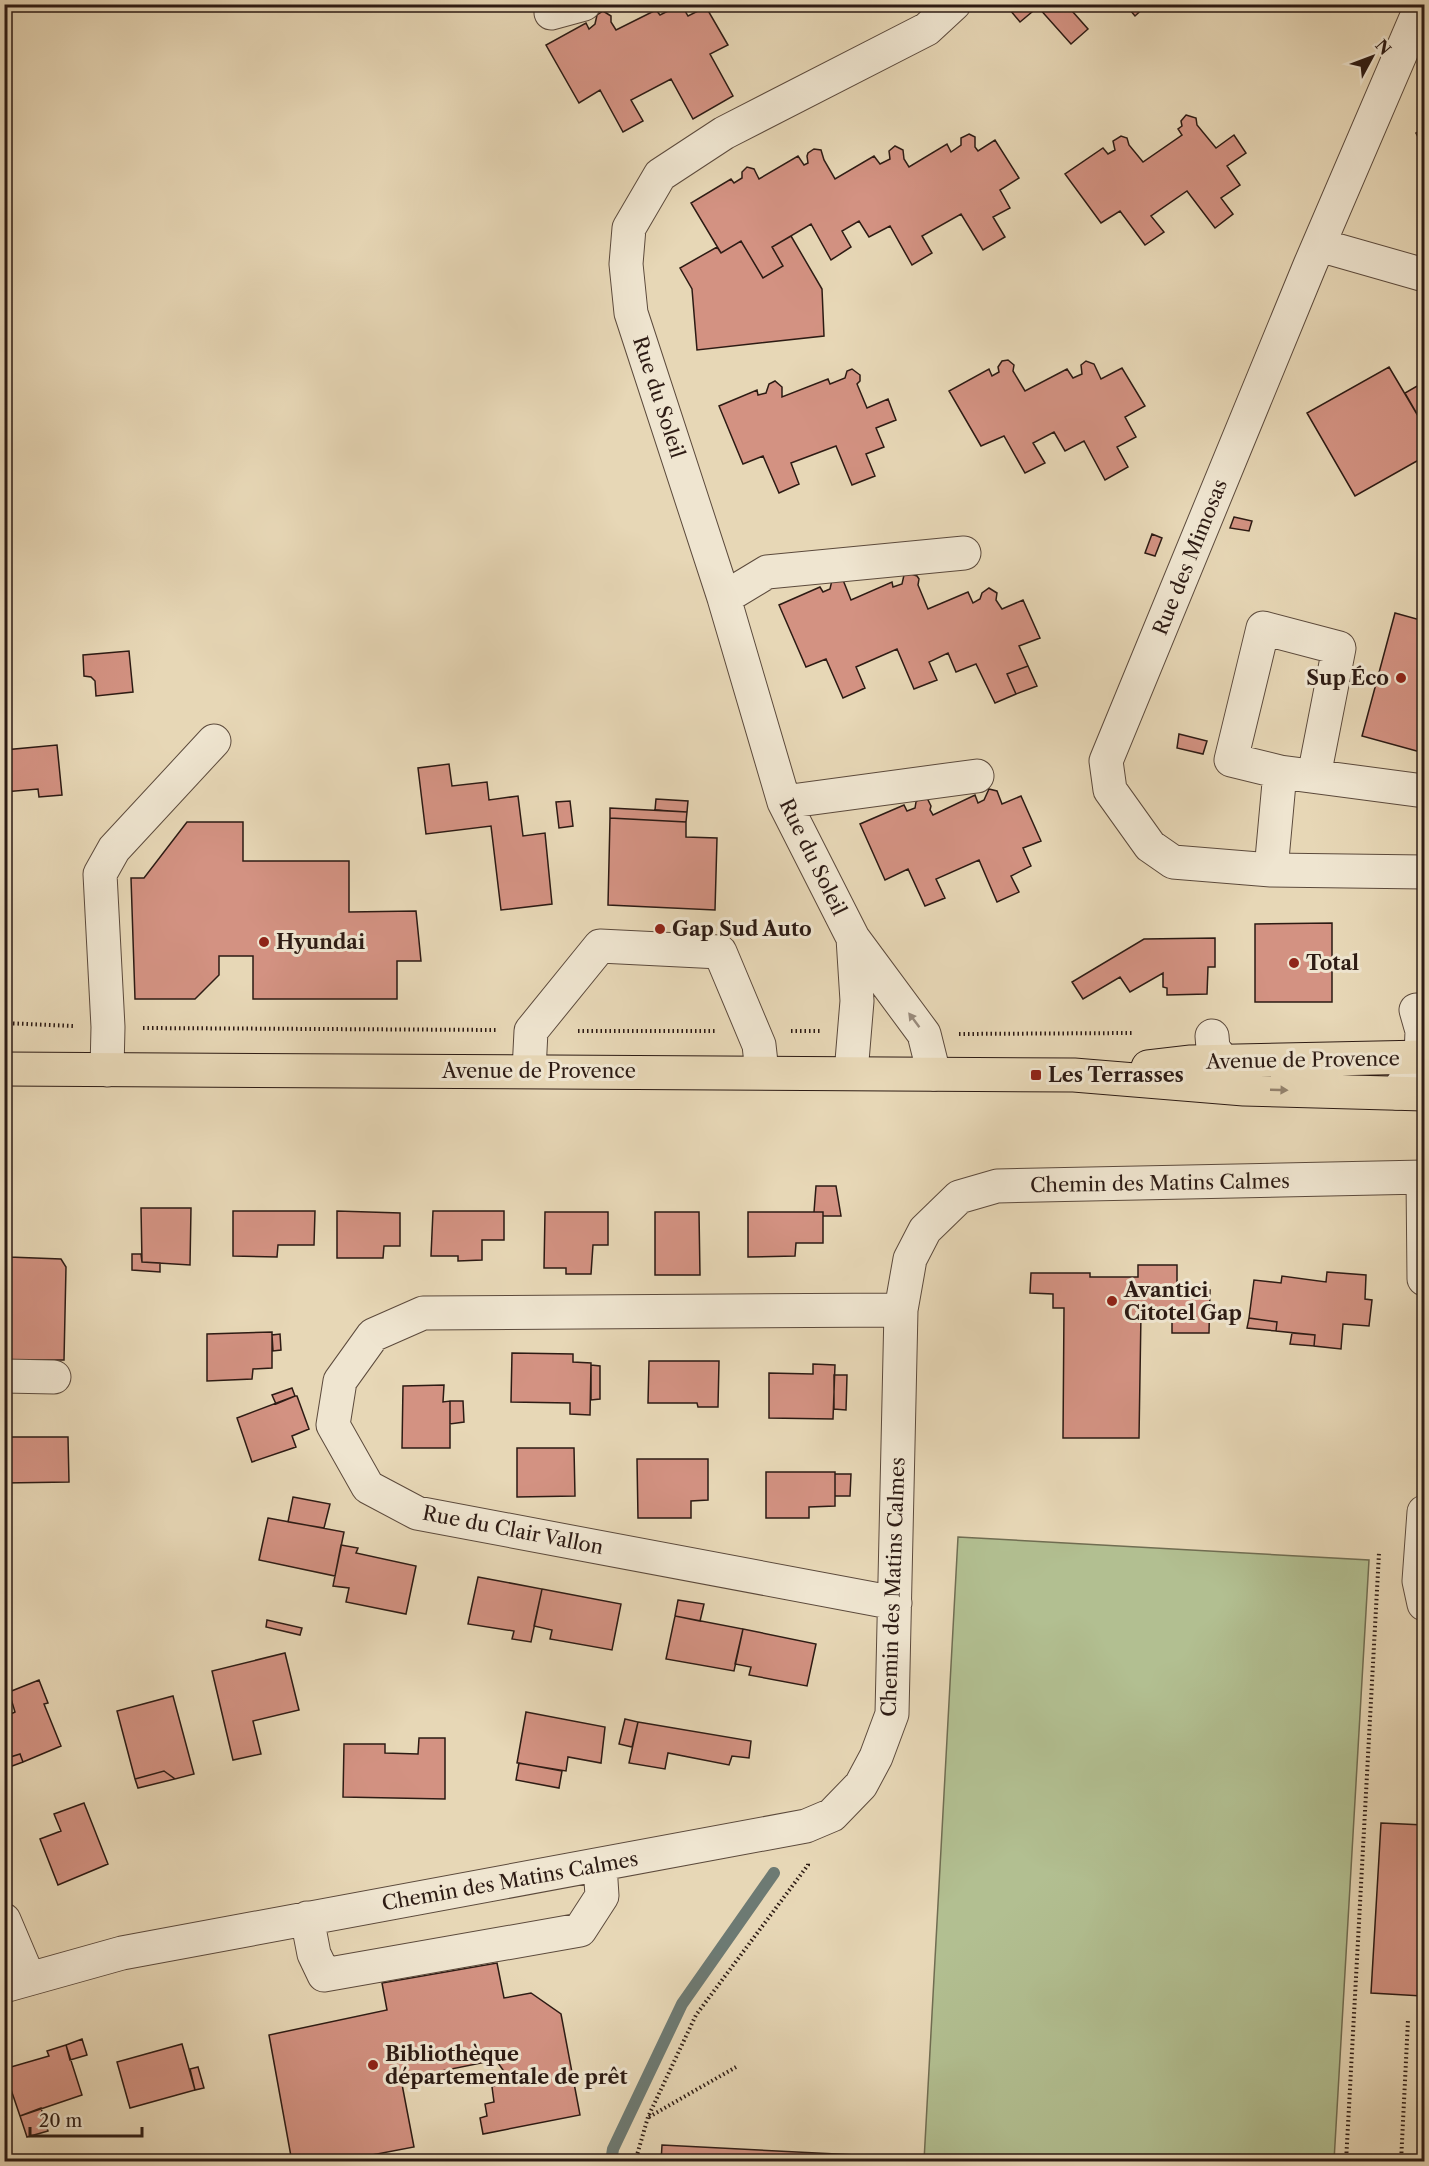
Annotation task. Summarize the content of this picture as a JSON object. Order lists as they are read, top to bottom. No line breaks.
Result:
{"streets":{"main road":["Avenue de Provence"],"street":["Rue du Soleil","Rue des Mimosas","Chemin des Matins Calmes","Rue du Clair Vallon"]},"crossings":[["Rue du Soleil","Avenue de Provence"],["Chemin des Matins Calmes","Rue du Clair Vallon"]],"places":{"other":["Sup Éco","Gap Sud Auto","Hyundai","Total","Avantici Citotel Gap","Bibliothèque départementale de prêt"],"transit":["Les Terrasses"]},"scale_bar":"20 m","north":"top right"}
